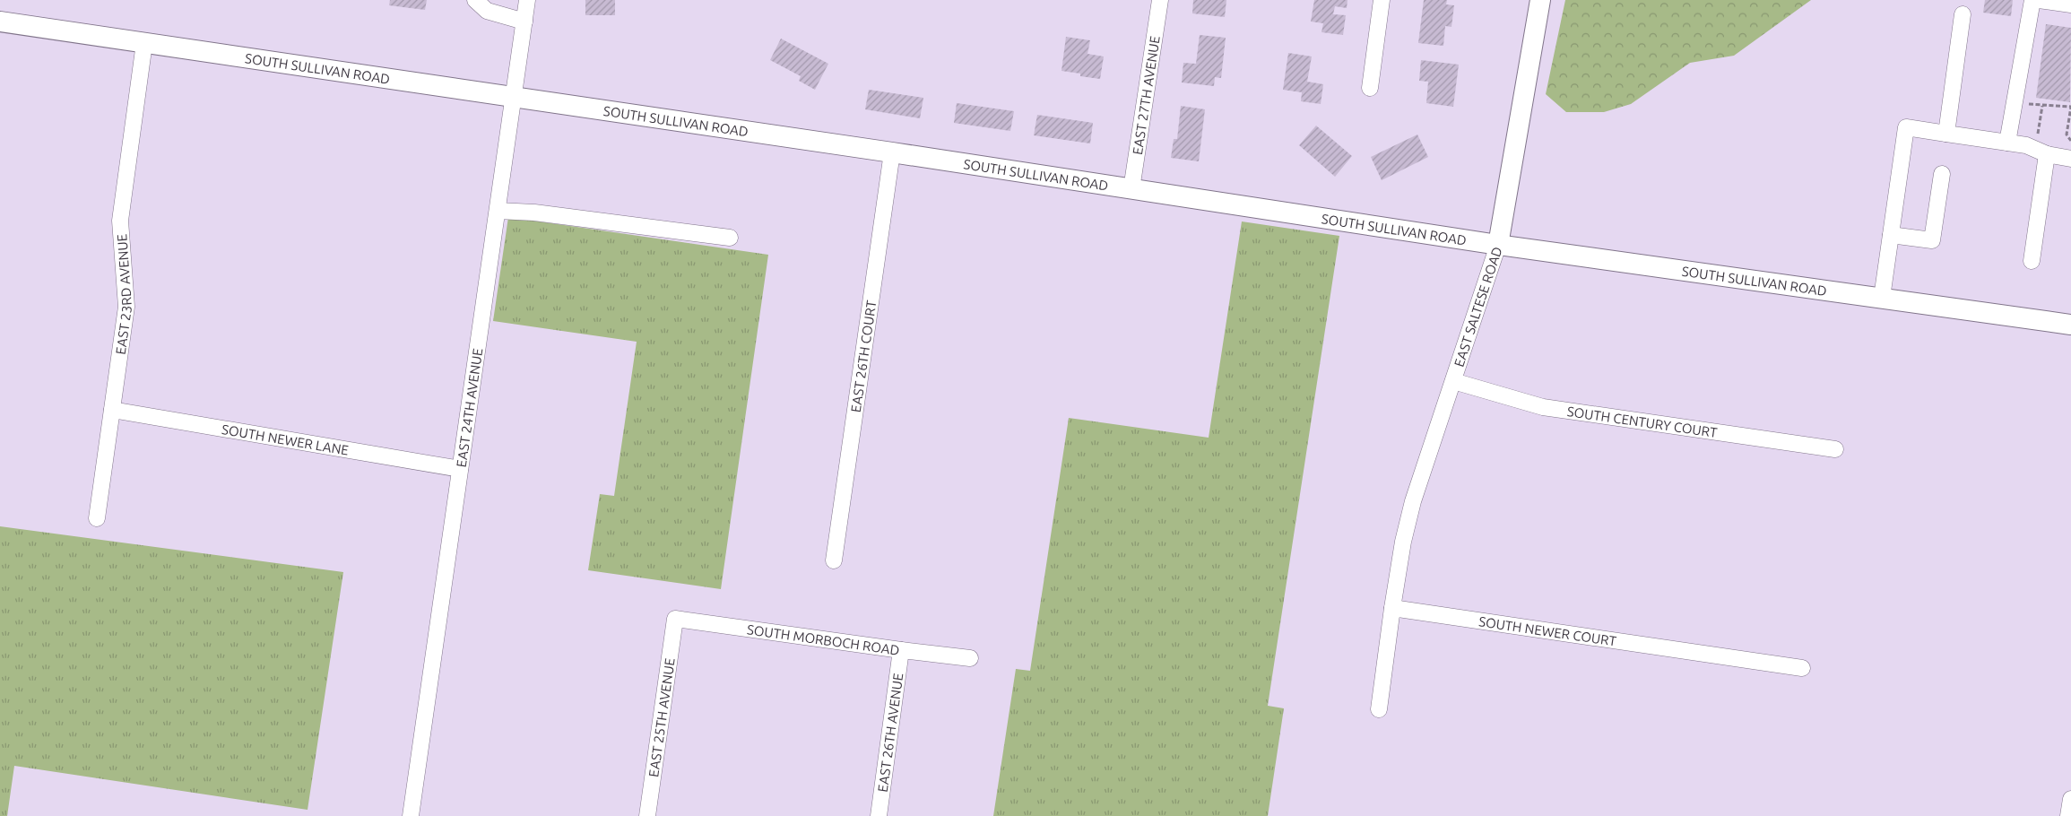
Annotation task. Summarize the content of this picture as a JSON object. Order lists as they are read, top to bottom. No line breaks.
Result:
{"streets":{"main road":["SOUTH SULLIVAN ROAD","EAST SALTESE ROAD"],"street":["EAST 27TH AVENUE","EAST 23RD AVENUE","EAST 26TH COURT","EAST 24TH AVENUE","SOUTH CENTURY COURT","SOUTH NEWER LANE","SOUTH NEWER COURT","SOUTH MORBOCH ROAD","EAST 25TH AVENUE","EAST 26TH AVENUE"]},"crossings":[["SOUTH SULLIVAN ROAD","EAST 27TH AVENUE"],["SOUTH SULLIVAN ROAD","EAST 23RD AVENUE"],["SOUTH SULLIVAN ROAD","EAST SALTESE ROAD"],["SOUTH SULLIVAN ROAD","EAST 26TH COURT"],["SOUTH SULLIVAN ROAD","EAST 24TH AVENUE"],["EAST 23RD AVENUE","SOUTH NEWER LANE"],["EAST SALTESE ROAD","SOUTH CENTURY COURT"],["EAST SALTESE ROAD","SOUTH NEWER COURT"],["EAST 24TH AVENUE","SOUTH NEWER LANE"],["SOUTH MORBOCH ROAD","EAST 25TH AVENUE"],["SOUTH MORBOCH ROAD","EAST 26TH AVENUE"]]}
